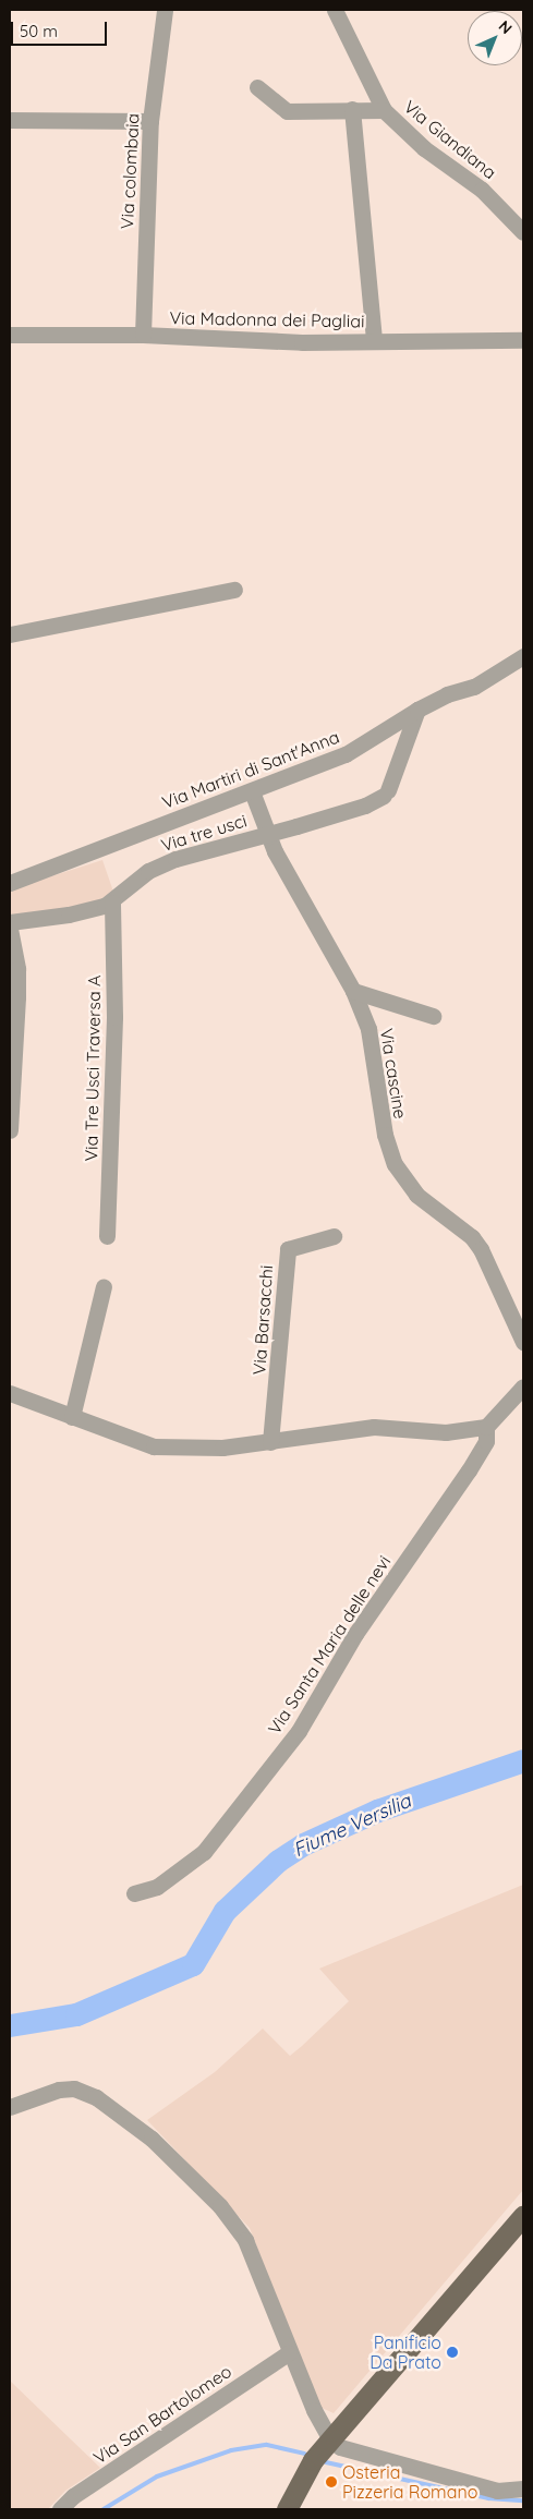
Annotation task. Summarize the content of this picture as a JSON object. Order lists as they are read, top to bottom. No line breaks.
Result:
{"streets":{"street":["Via Giandiana","Via colombaia","Via Madonna dei Pagliai","Via Martiri di Sant'Anna","Via tre usci","Via Tre Usci Traversa A","Via cascine","Via Barsacchi","Via Santa Maria delle nevi","Via San Bartolomeo"]},"crossings":[["Via colombaia","Via Madonna dei Pagliai"],["Via Martiri di Sant'Anna","Via tre usci"],["Via Martiri di Sant'Anna","Via cascine"],["Via tre usci","Via Tre Usci Traversa A"],["Via tre usci","Via cascine"]],"water":["Fiume Versilia"],"places":["Panificio Da Prato","Osteria Pizzeria Romano"],"scale_bar":"50 m","north":"top right"}
